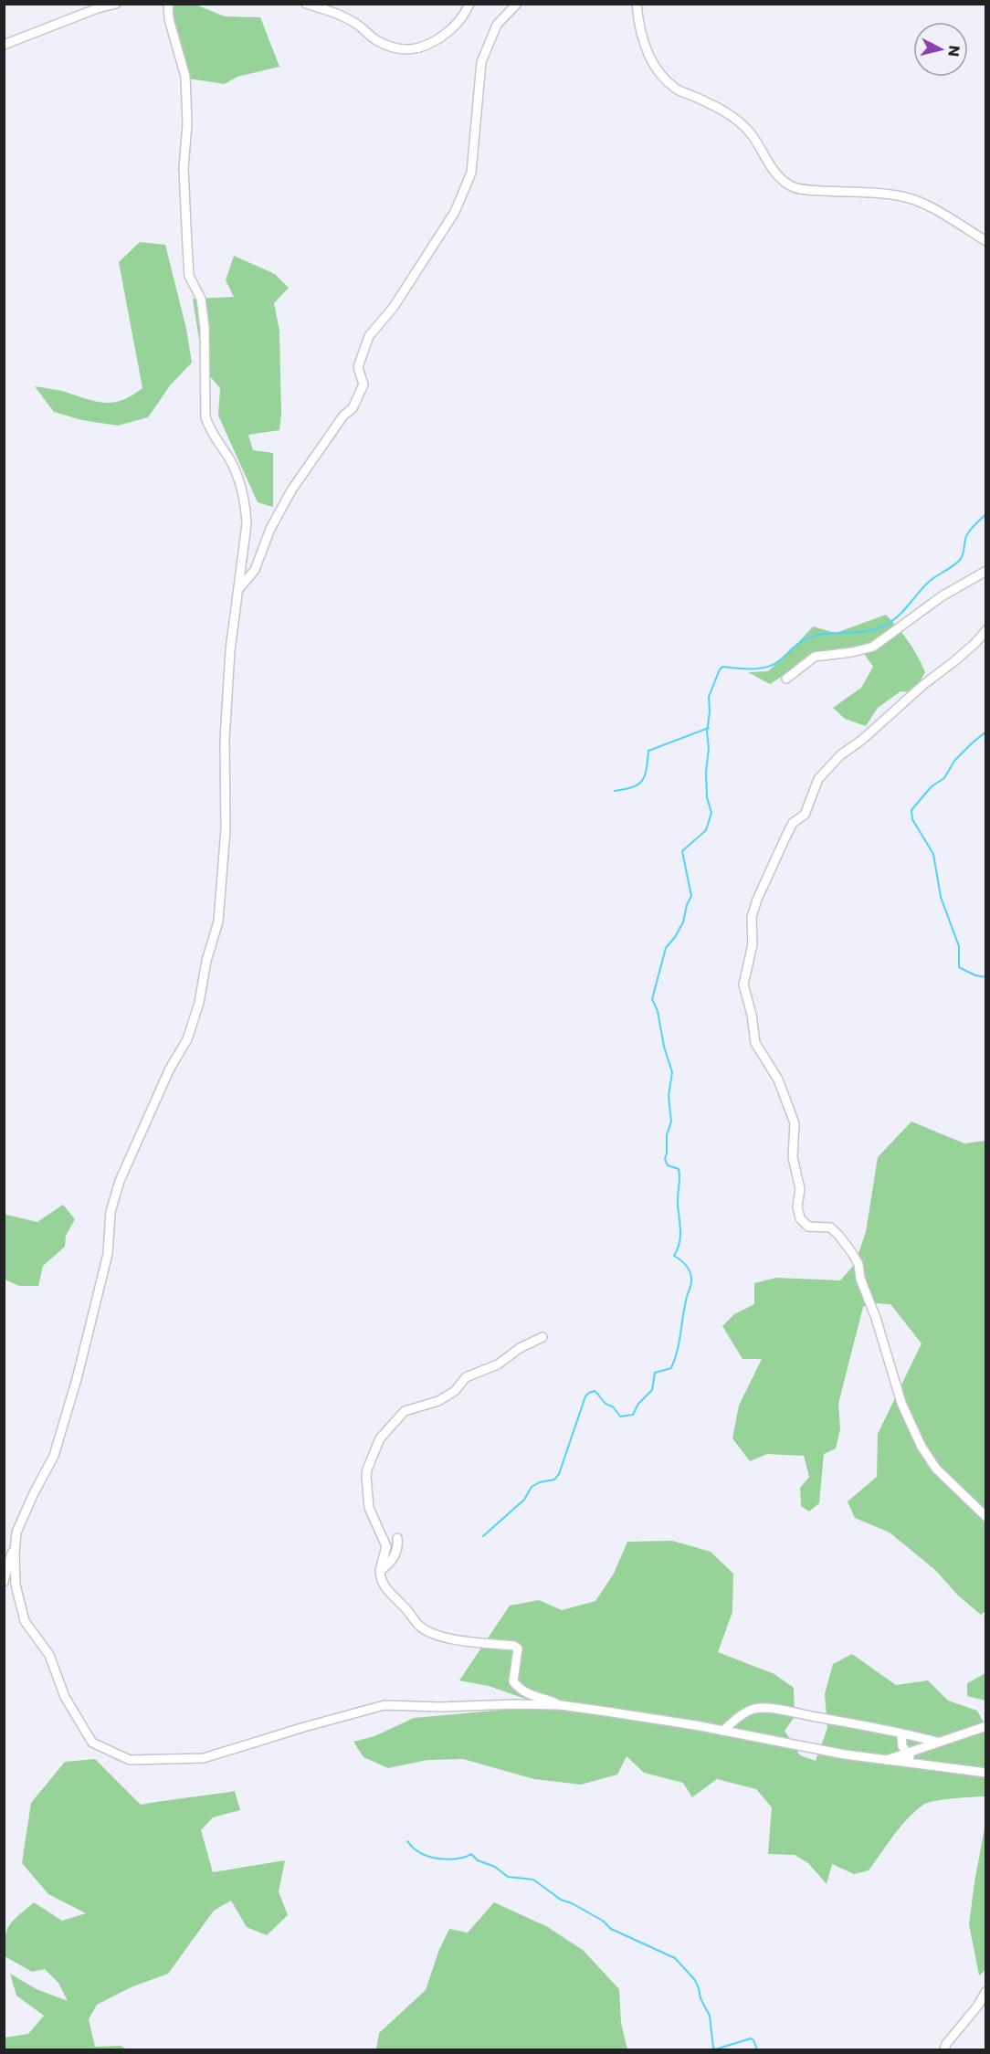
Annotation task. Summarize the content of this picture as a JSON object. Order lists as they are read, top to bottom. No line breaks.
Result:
{"north":"right"}
